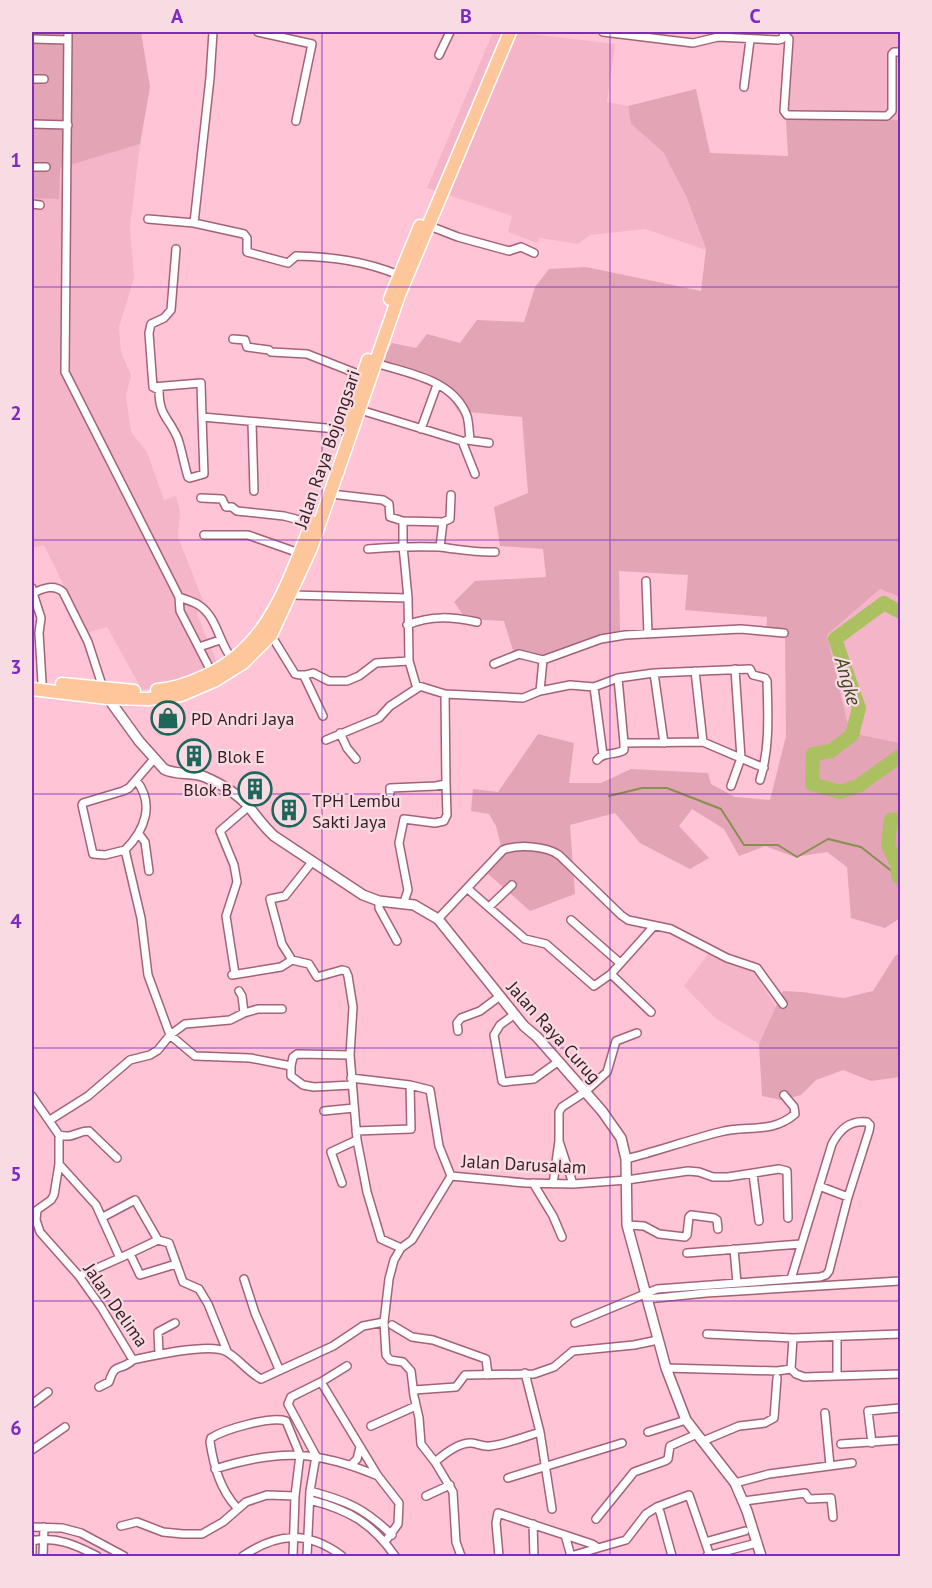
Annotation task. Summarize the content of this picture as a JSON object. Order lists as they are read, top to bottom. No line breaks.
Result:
{"streets":{"highway":["Jalan Raya Bojongsari"],"main road":["Jalan Raya Curug"],"street":["Jalan Darusalam","Jalan Delima"]},"crossings":[["Jalan Raya Bojongsari","Jalan Raya Curug"],["Jalan Raya Curug","Jalan Darusalam"]],"water":["Angke"],"places":{"shop":["PD Andri Jaya"],"building":["Blok E","Blok B","TPH Lembu Sakti Jaya"]},"grid":{"columns":["A","B","C"],"rows":["1","2","3","4","5","6"]}}
